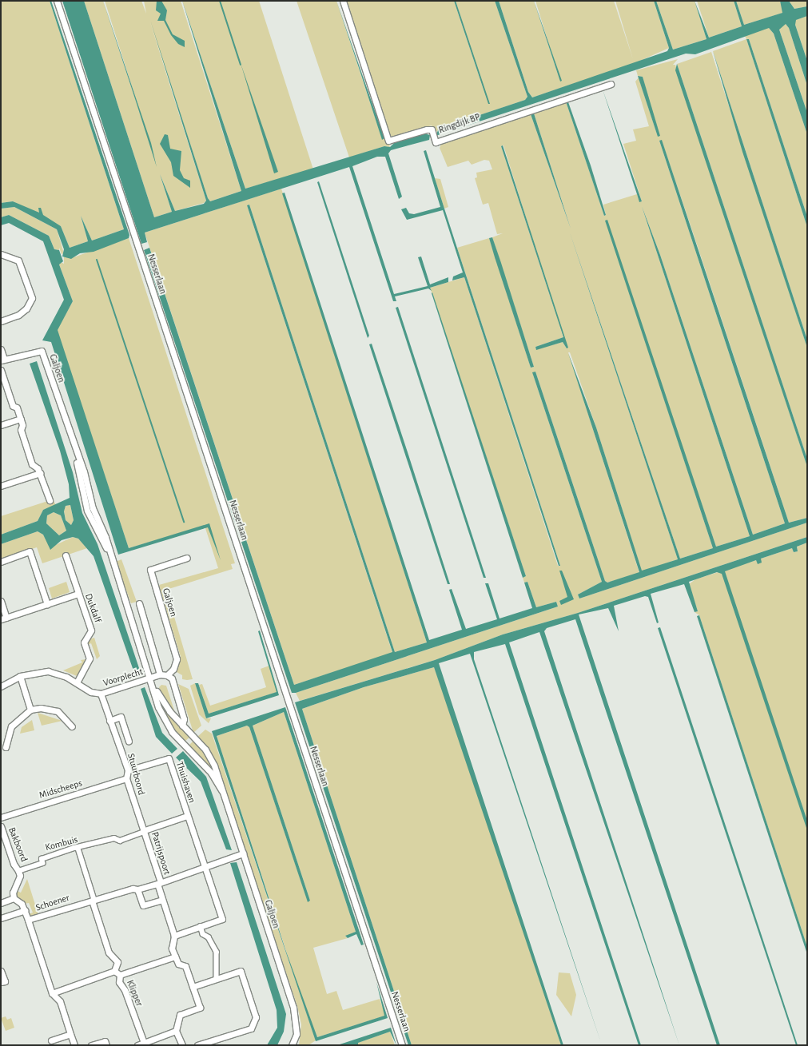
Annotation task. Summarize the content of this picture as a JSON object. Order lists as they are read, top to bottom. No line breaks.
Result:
{"streets":{"street":["Ringdijk BP","Nesserlaan","Galjoen","Dukdalf","Voorplecht","Stuurboord","Thuishaven","Midscheeps","Kombuis","Bakboord","Patrijspoort","Schoener","Klipper"]},"crossings":[["Galjoen","Voorplecht"],["Dukdalf","Voorplecht"],["Voorplecht","Stuurboord"],["Stuurboord","Thuishaven"],["Stuurboord","Midscheeps"],["Stuurboord","Kombuis"],["Stuurboord","Patrijspoort"],["Thuishaven","Kombuis"],["Thuishaven","Patrijspoort"],["Kombuis","Bakboord"],["Kombuis","Patrijspoort"],["Patrijspoort","Schoener"]]}
